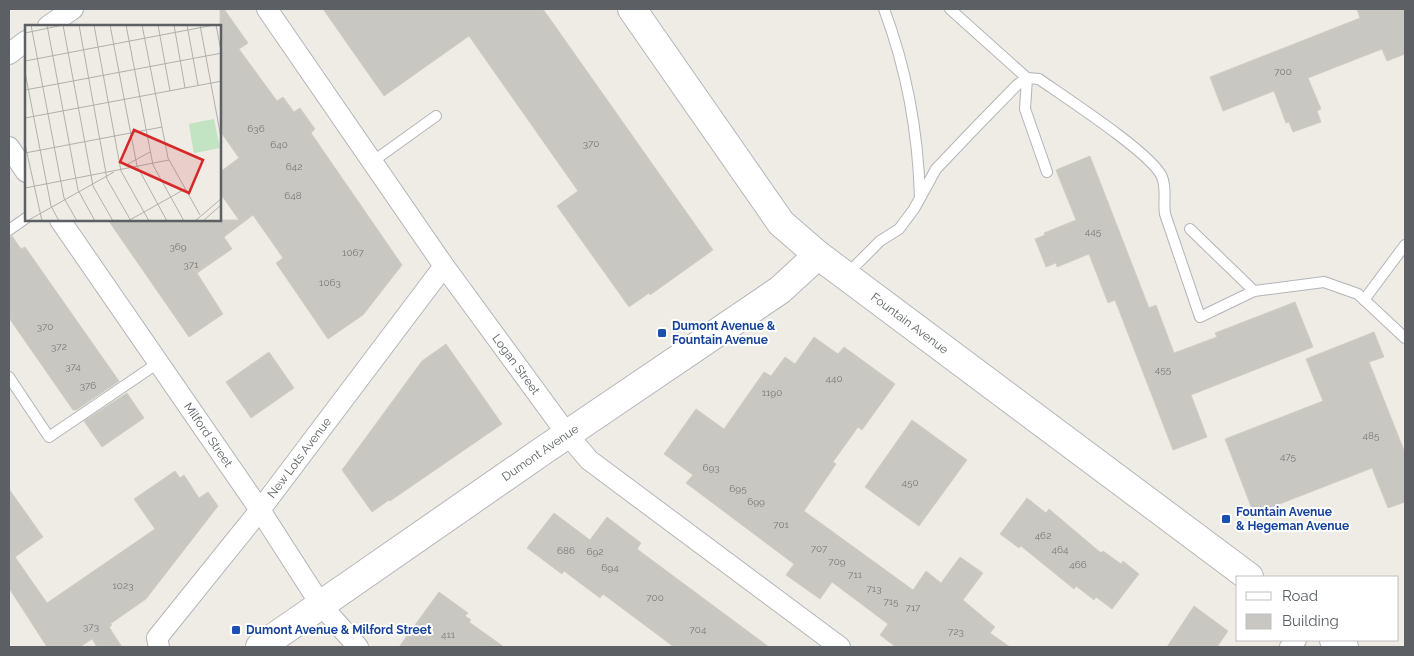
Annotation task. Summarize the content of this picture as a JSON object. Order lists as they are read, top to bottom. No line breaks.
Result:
{"streets":{"street":["Fountain Avenue","Logan Street","Milford Street","Dumont Avenue","New Lots Avenue"]},"crossings":[["Fountain Avenue","Dumont Avenue"],["Logan Street","Dumont Avenue"],["Logan Street","New Lots Avenue"],["Milford Street","Dumont Avenue"],["Milford Street","New Lots Avenue"]],"places":{"transit":["Dumont Avenue & Fountain Avenue","Fountain Avenue & Hegeman Avenue","Dumont Avenue & Milford Street"]},"house_numbers":["700","636","370","640","642","648","445","369","1067","371","1063","370","372","374","455","440","376","1190","485","475","693","450","695","699","701","462","707","464","686","692","709","466","694","711","1023","713","700","715","717","373","704","723","411"],"legend":["Road","Building"]}
